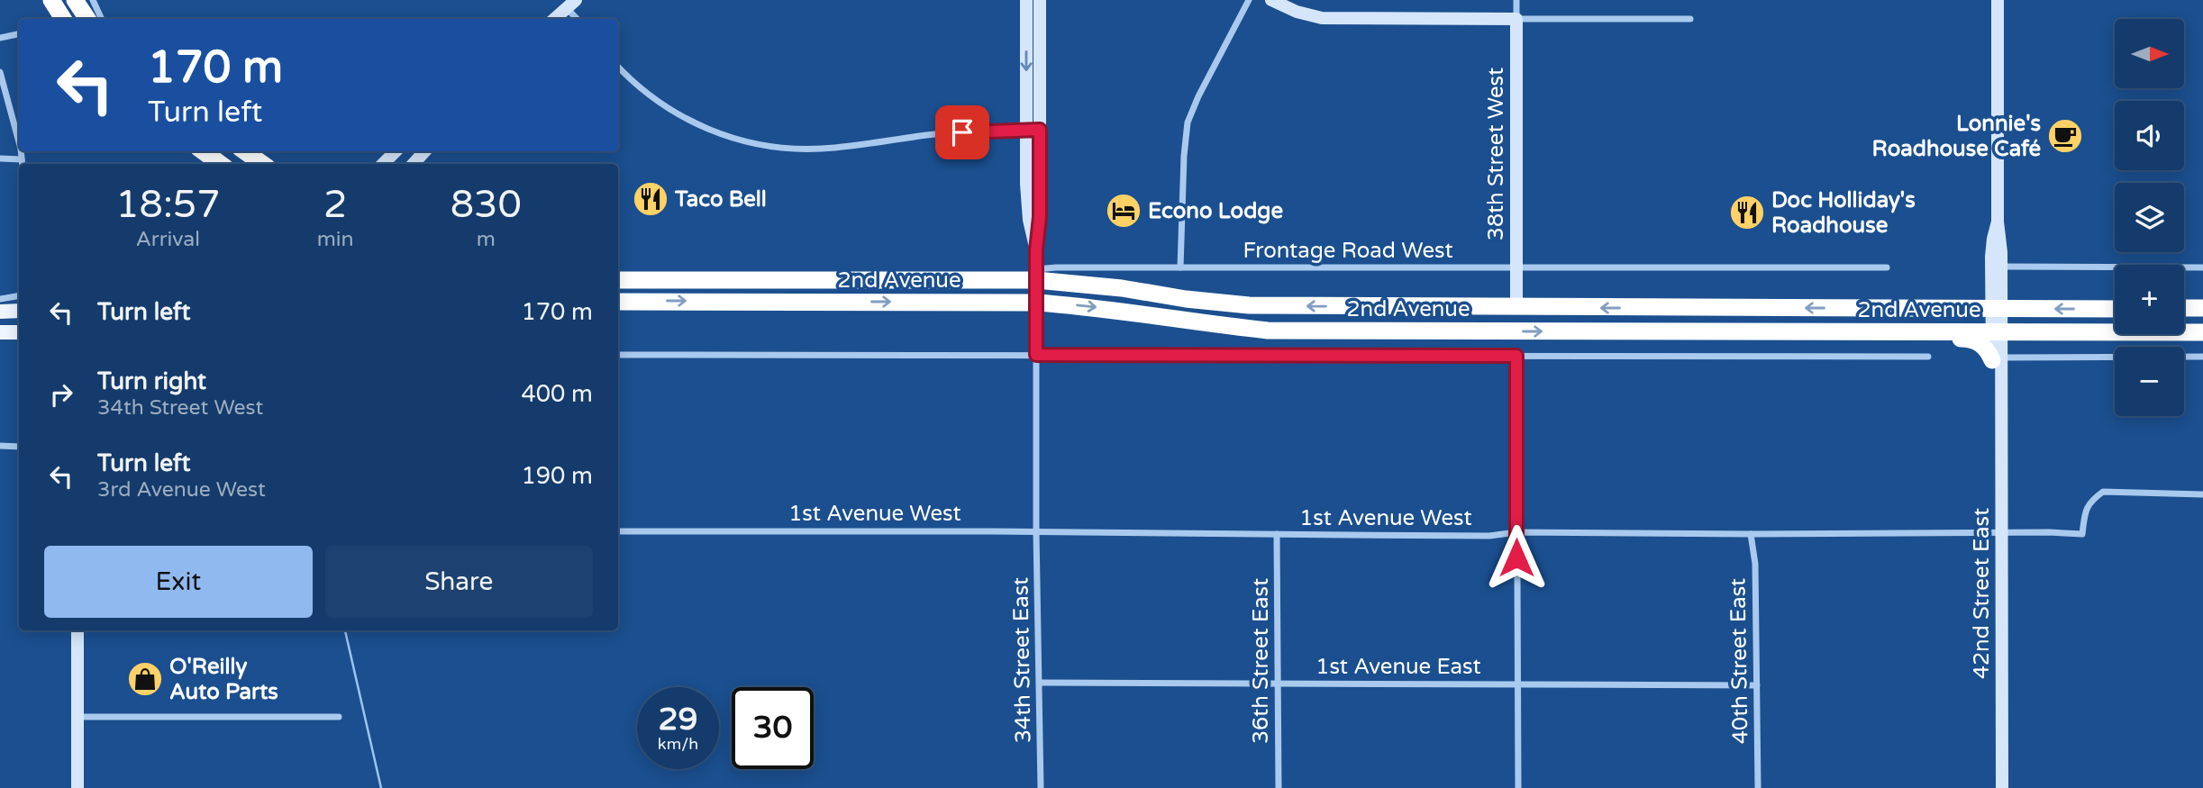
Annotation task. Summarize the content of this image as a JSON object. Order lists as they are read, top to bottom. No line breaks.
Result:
{"streets":{"highway":["2nd Avenue"],"street":["38th Street West","Frontage Road West","1st Avenue West","42nd Street East","34th Street East","36th Street East","40th Street East","1st Avenue East"]},"crossings":[["38th Street West","Frontage Road West"],["38th Street West","2nd Avenue"],["Frontage Road West","2nd Avenue"],["2nd Avenue","42nd Street East"],["2nd Avenue","34th Street East"],["1st Avenue West","42nd Street East"],["1st Avenue West","34th Street East"],["1st Avenue West","36th Street East"],["1st Avenue West","40th Street East"],["34th Street East","1st Avenue East"],["36th Street East","1st Avenue East"],["40th Street East","1st Avenue East"]],"places":{"cafe":["Lonnie's Roadhouse Café"],"restaurant":["Taco Bell","Doc Holliday's Roadhouse"],"hotel":["Econo Lodge"],"shop":["O'Reilly Auto Parts"]},"north":"right","page":{"map_buttons":["+","−"],"turn":["170 m","Turn left"],"eta":["18:57","Arrival","2","min","830","m"],"list":[{"name":"Turn left","value":"170 m"},{"name":"Turn right","note":"34th Street West","value":"400 m"},{"name":"Turn left","note":"3rd Avenue West","value":"190 m"}],"buttons":["Exit","Share"],"speed":"29 km/h","limit":"30"}}
